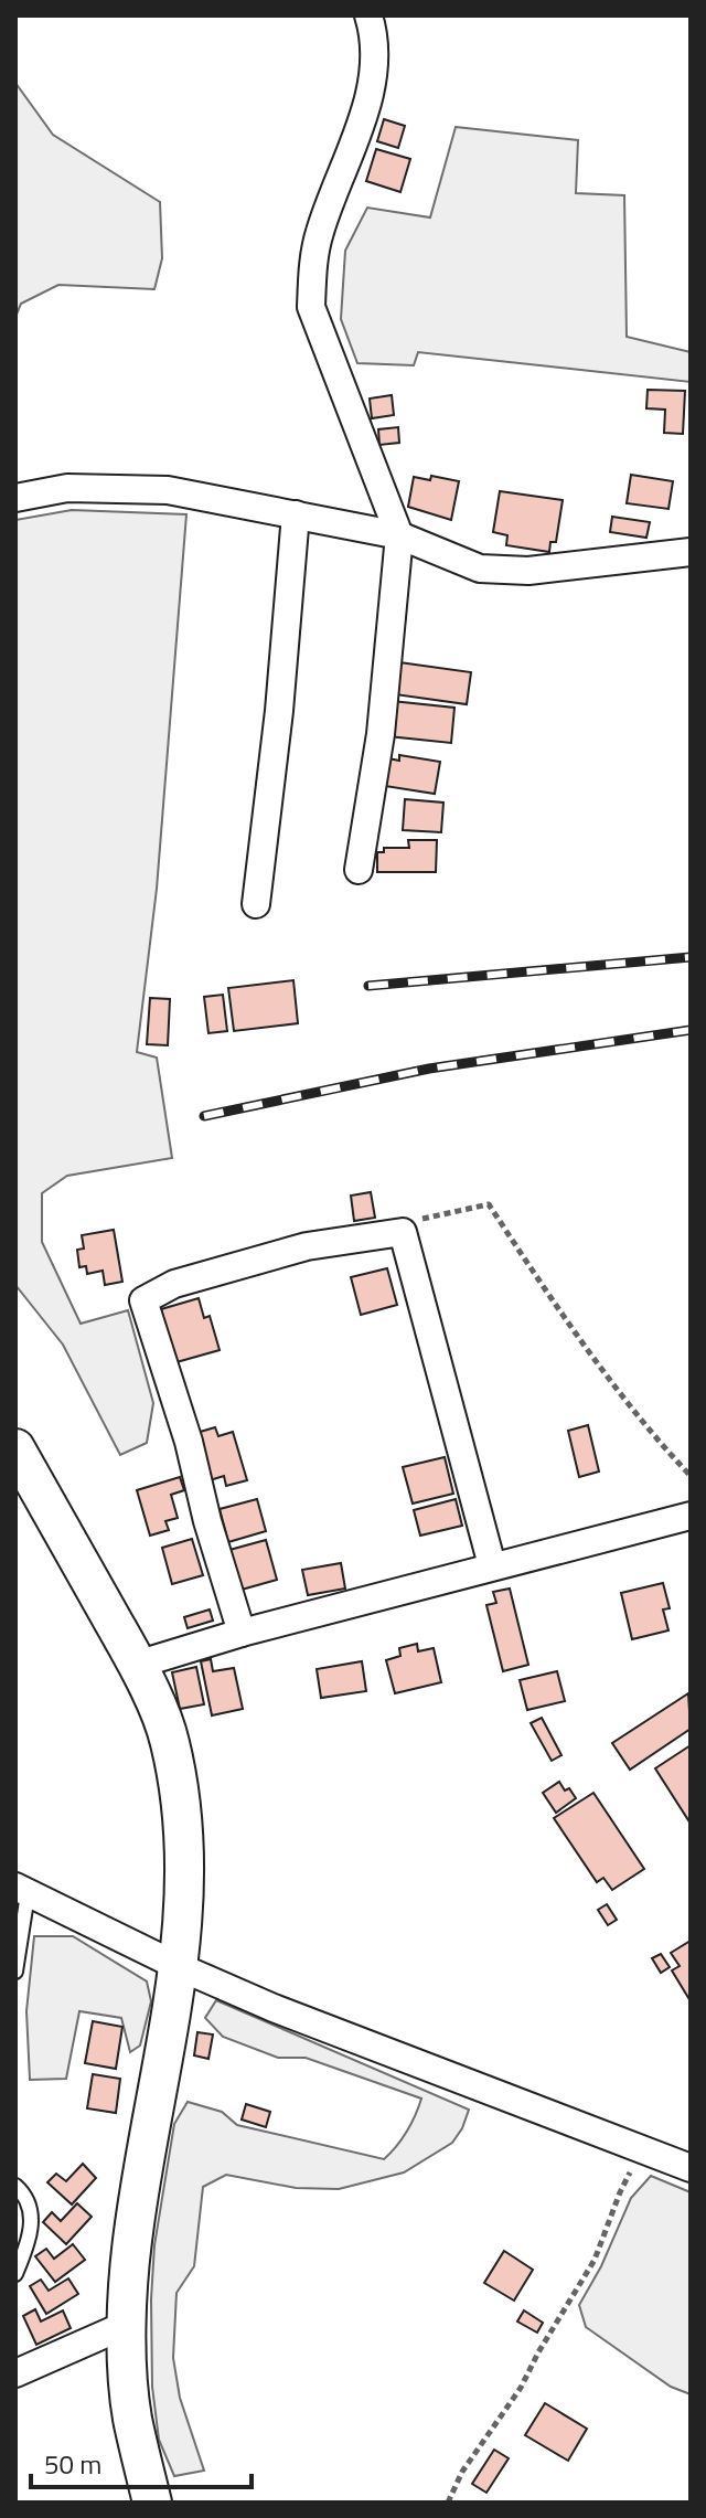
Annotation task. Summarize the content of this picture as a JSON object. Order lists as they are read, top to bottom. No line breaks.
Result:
{"scale_bar":"50 m"}
